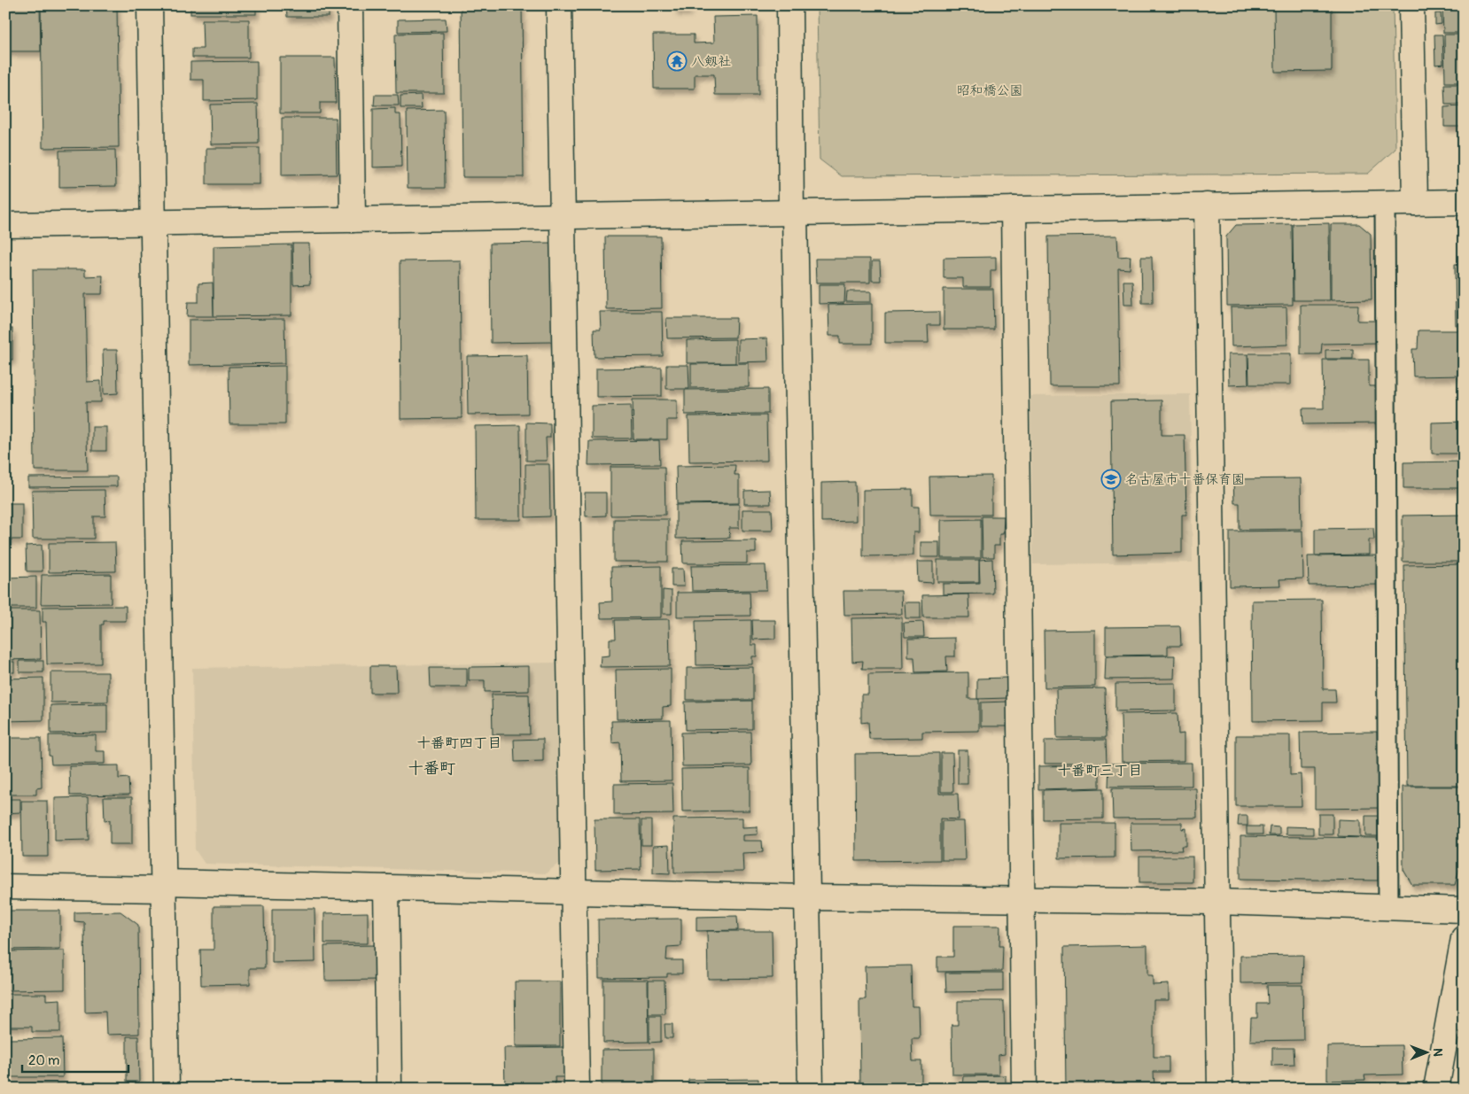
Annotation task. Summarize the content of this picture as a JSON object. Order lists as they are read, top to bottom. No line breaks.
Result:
{"districts":["十番町四丁目","十番町","十番町三丁目"],"parks":["昭和橋公園"],"places":{"temple":["八剱社"],"school or university":["名古屋市十番保育園"]},"scale_bar":"20 m","north":"right"}
